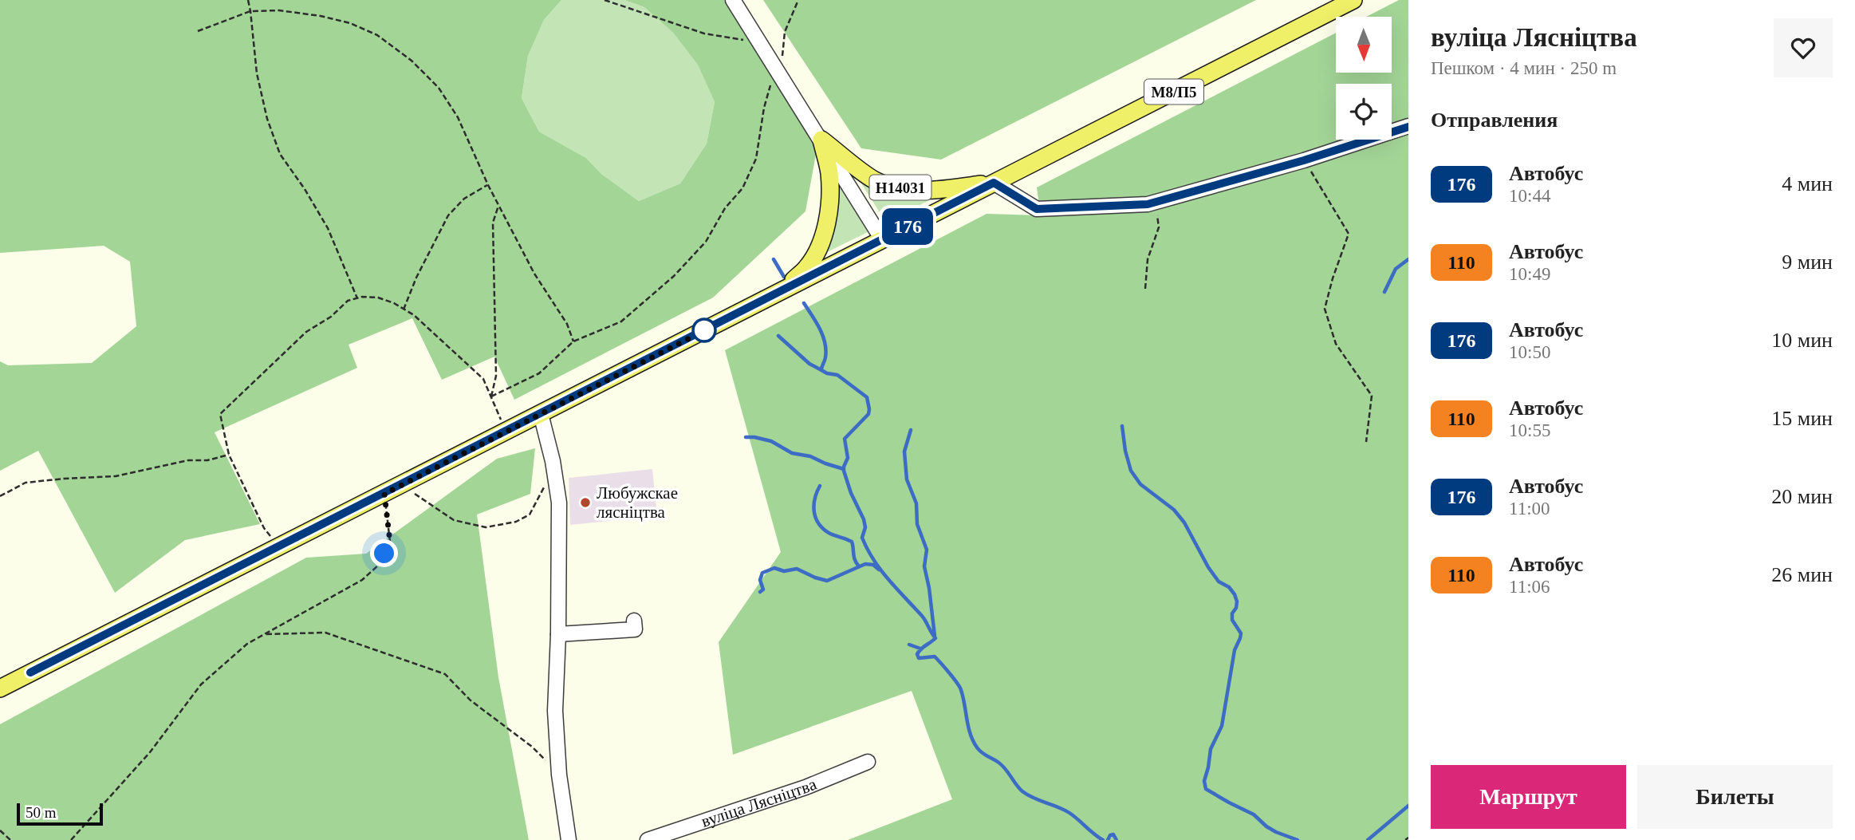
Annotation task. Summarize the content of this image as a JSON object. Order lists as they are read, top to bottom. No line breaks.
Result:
{"streets":{"main road":["М8/П5","Н14031"],"street":["вуліца Лясніцтва"]},"crossings":[["М8/П5","Н14031"]],"places":["Любужскае лясніцтва"],"lines":["bus line 176"],"scale_bar":"50 m","north":"bottom","page":{"on_map":"176","heading":[["вуліца Лясніцтва","Пешком · 4 мин · 250 m"],"Отправления"],"list":[{"mark":"176","name":"Автобус","note":"10:44","value":"4 мин"},{"mark":"110","name":"Автобус","note":"10:49","value":"9 мин"},{"mark":"176","name":"Автобус","note":"10:50","value":"10 мин"},{"mark":"110","name":"Автобус","note":"10:55","value":"15 мин"},{"mark":"176","name":"Автобус","note":"11:00","value":"20 мин"},{"mark":"110","name":"Автобус","note":"11:06","value":"26 мин"}],"buttons":["Маршрут","Билеты"],"scale":"50 m"}}
